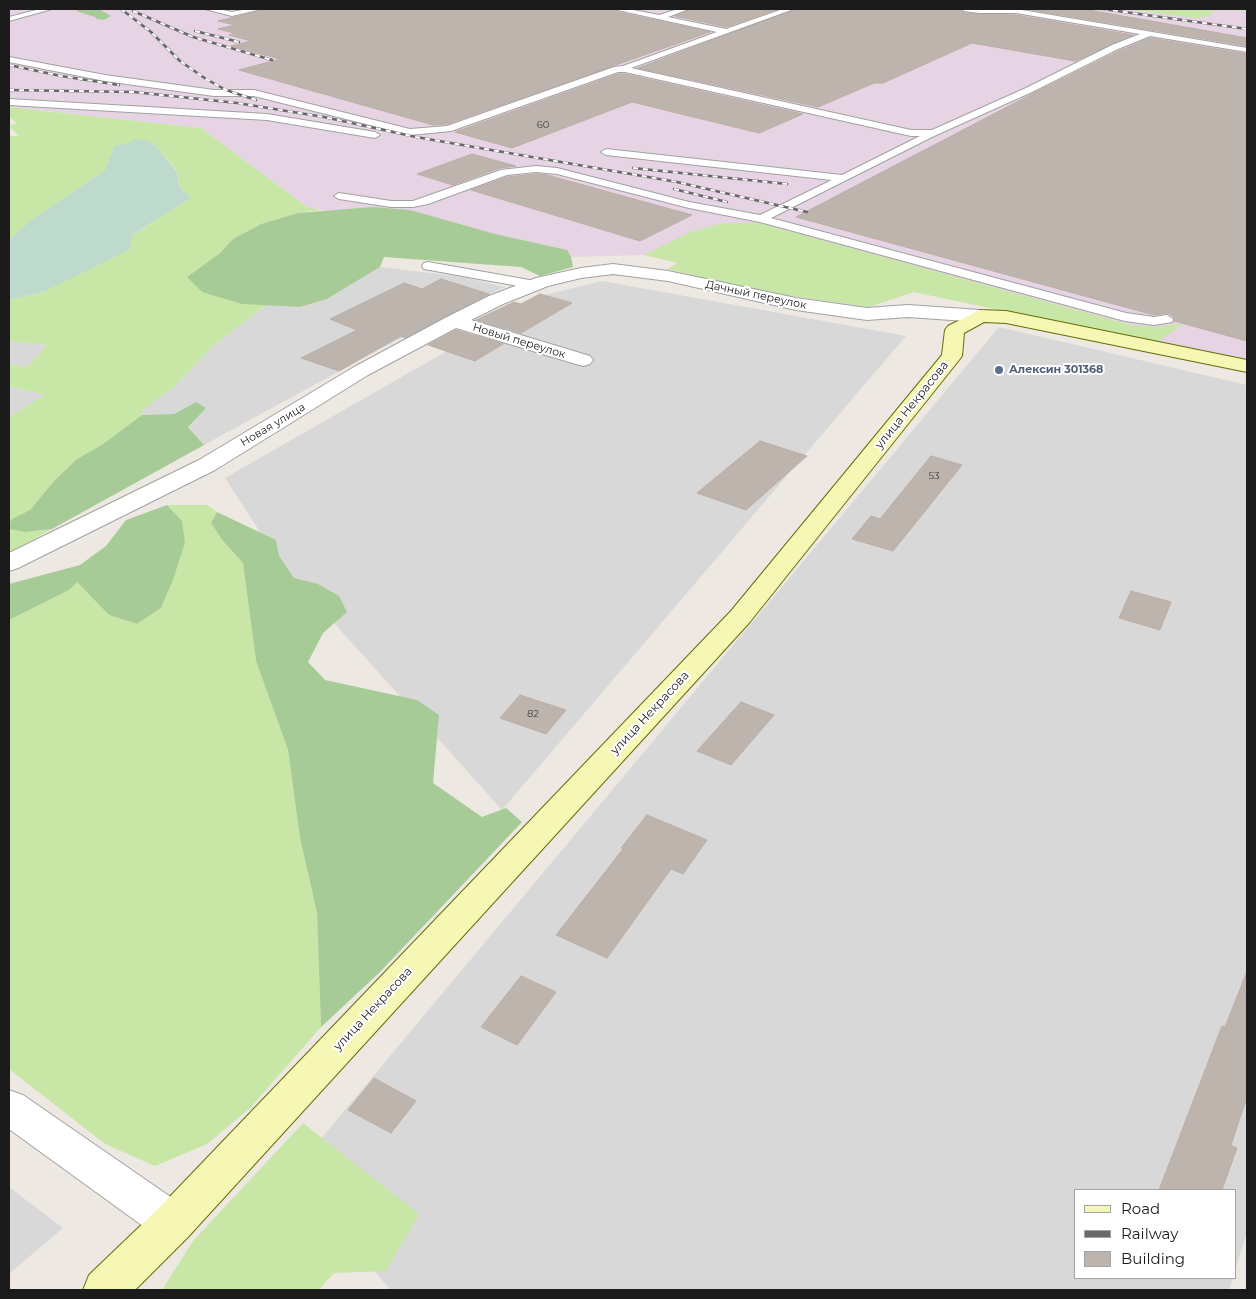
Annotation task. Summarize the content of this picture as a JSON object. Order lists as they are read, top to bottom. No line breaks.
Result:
{"streets":{"main road":["улица Некрасова"],"street":["Дачный переулок","Новый переулок","Новая улица"]},"crossings":[["Дачный переулок","улица Некрасова"],["Дачный переулок","Новая улица"],["Новый переулок","Новая улица"]],"places":["Алексин 301368"],"house_numbers":["60","53","82"],"legend":["Road","Railway","Building"]}
